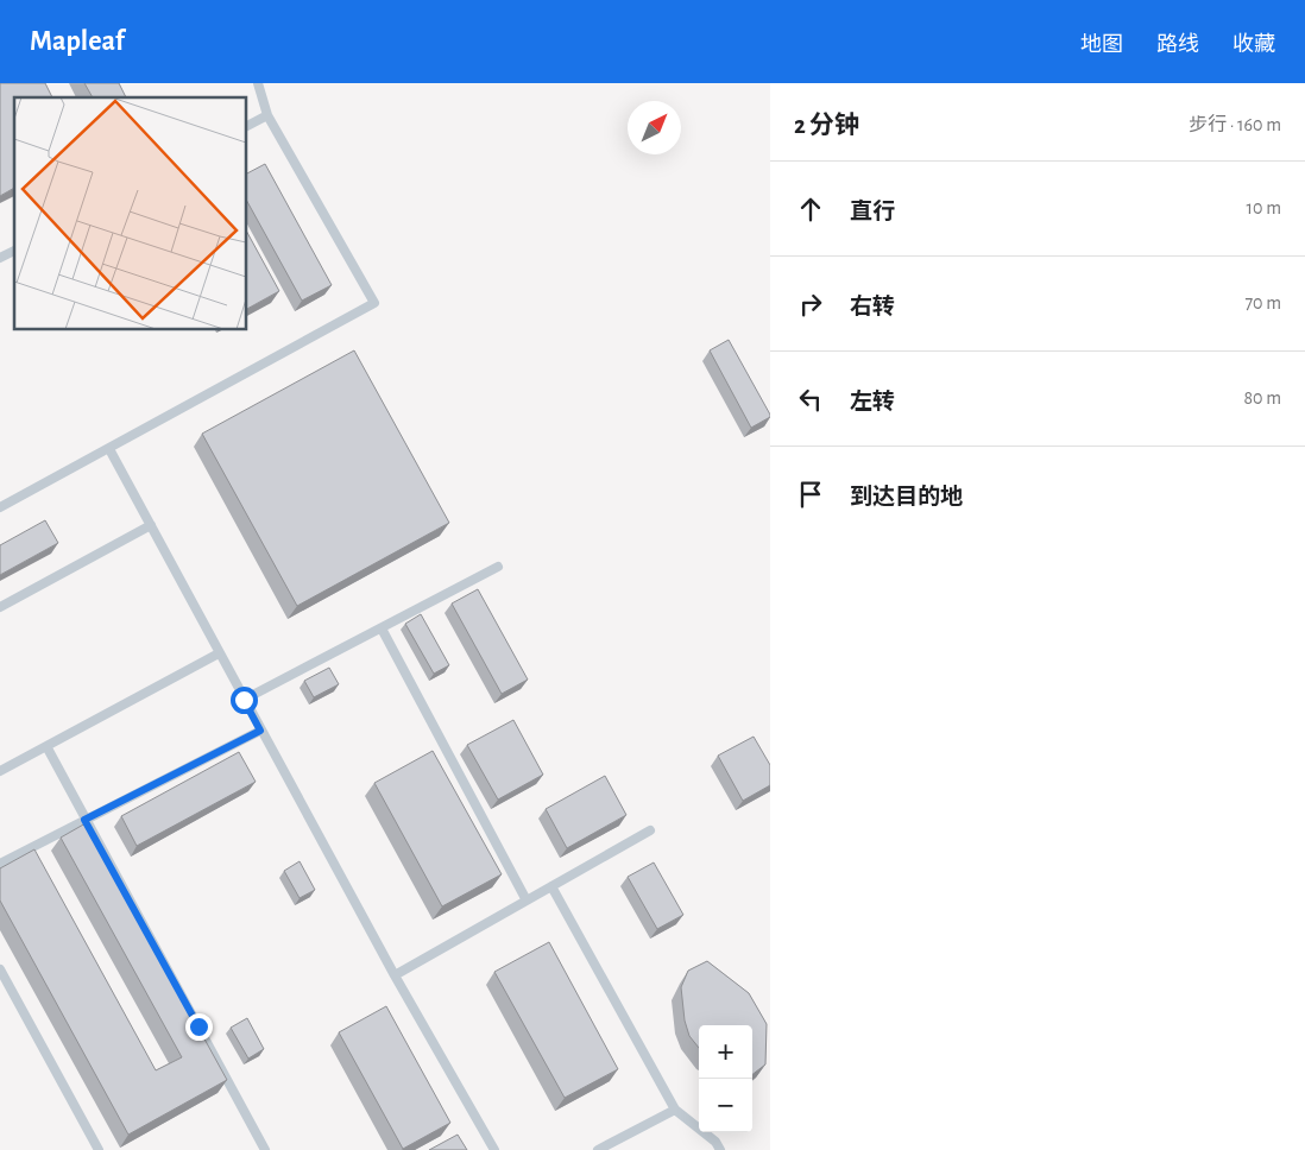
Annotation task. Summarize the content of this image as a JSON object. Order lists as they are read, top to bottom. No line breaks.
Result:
{"north":"top right","page":{"header":"Mapleaf","nav":["地图","路线","收藏"],"heading":["2 分钟","步行 · 160 m"],"list":[["直行","10 m"],["右转","70 m"],["左转","80 m"],"到达目的地"],"map_buttons":["+","−"]}}
